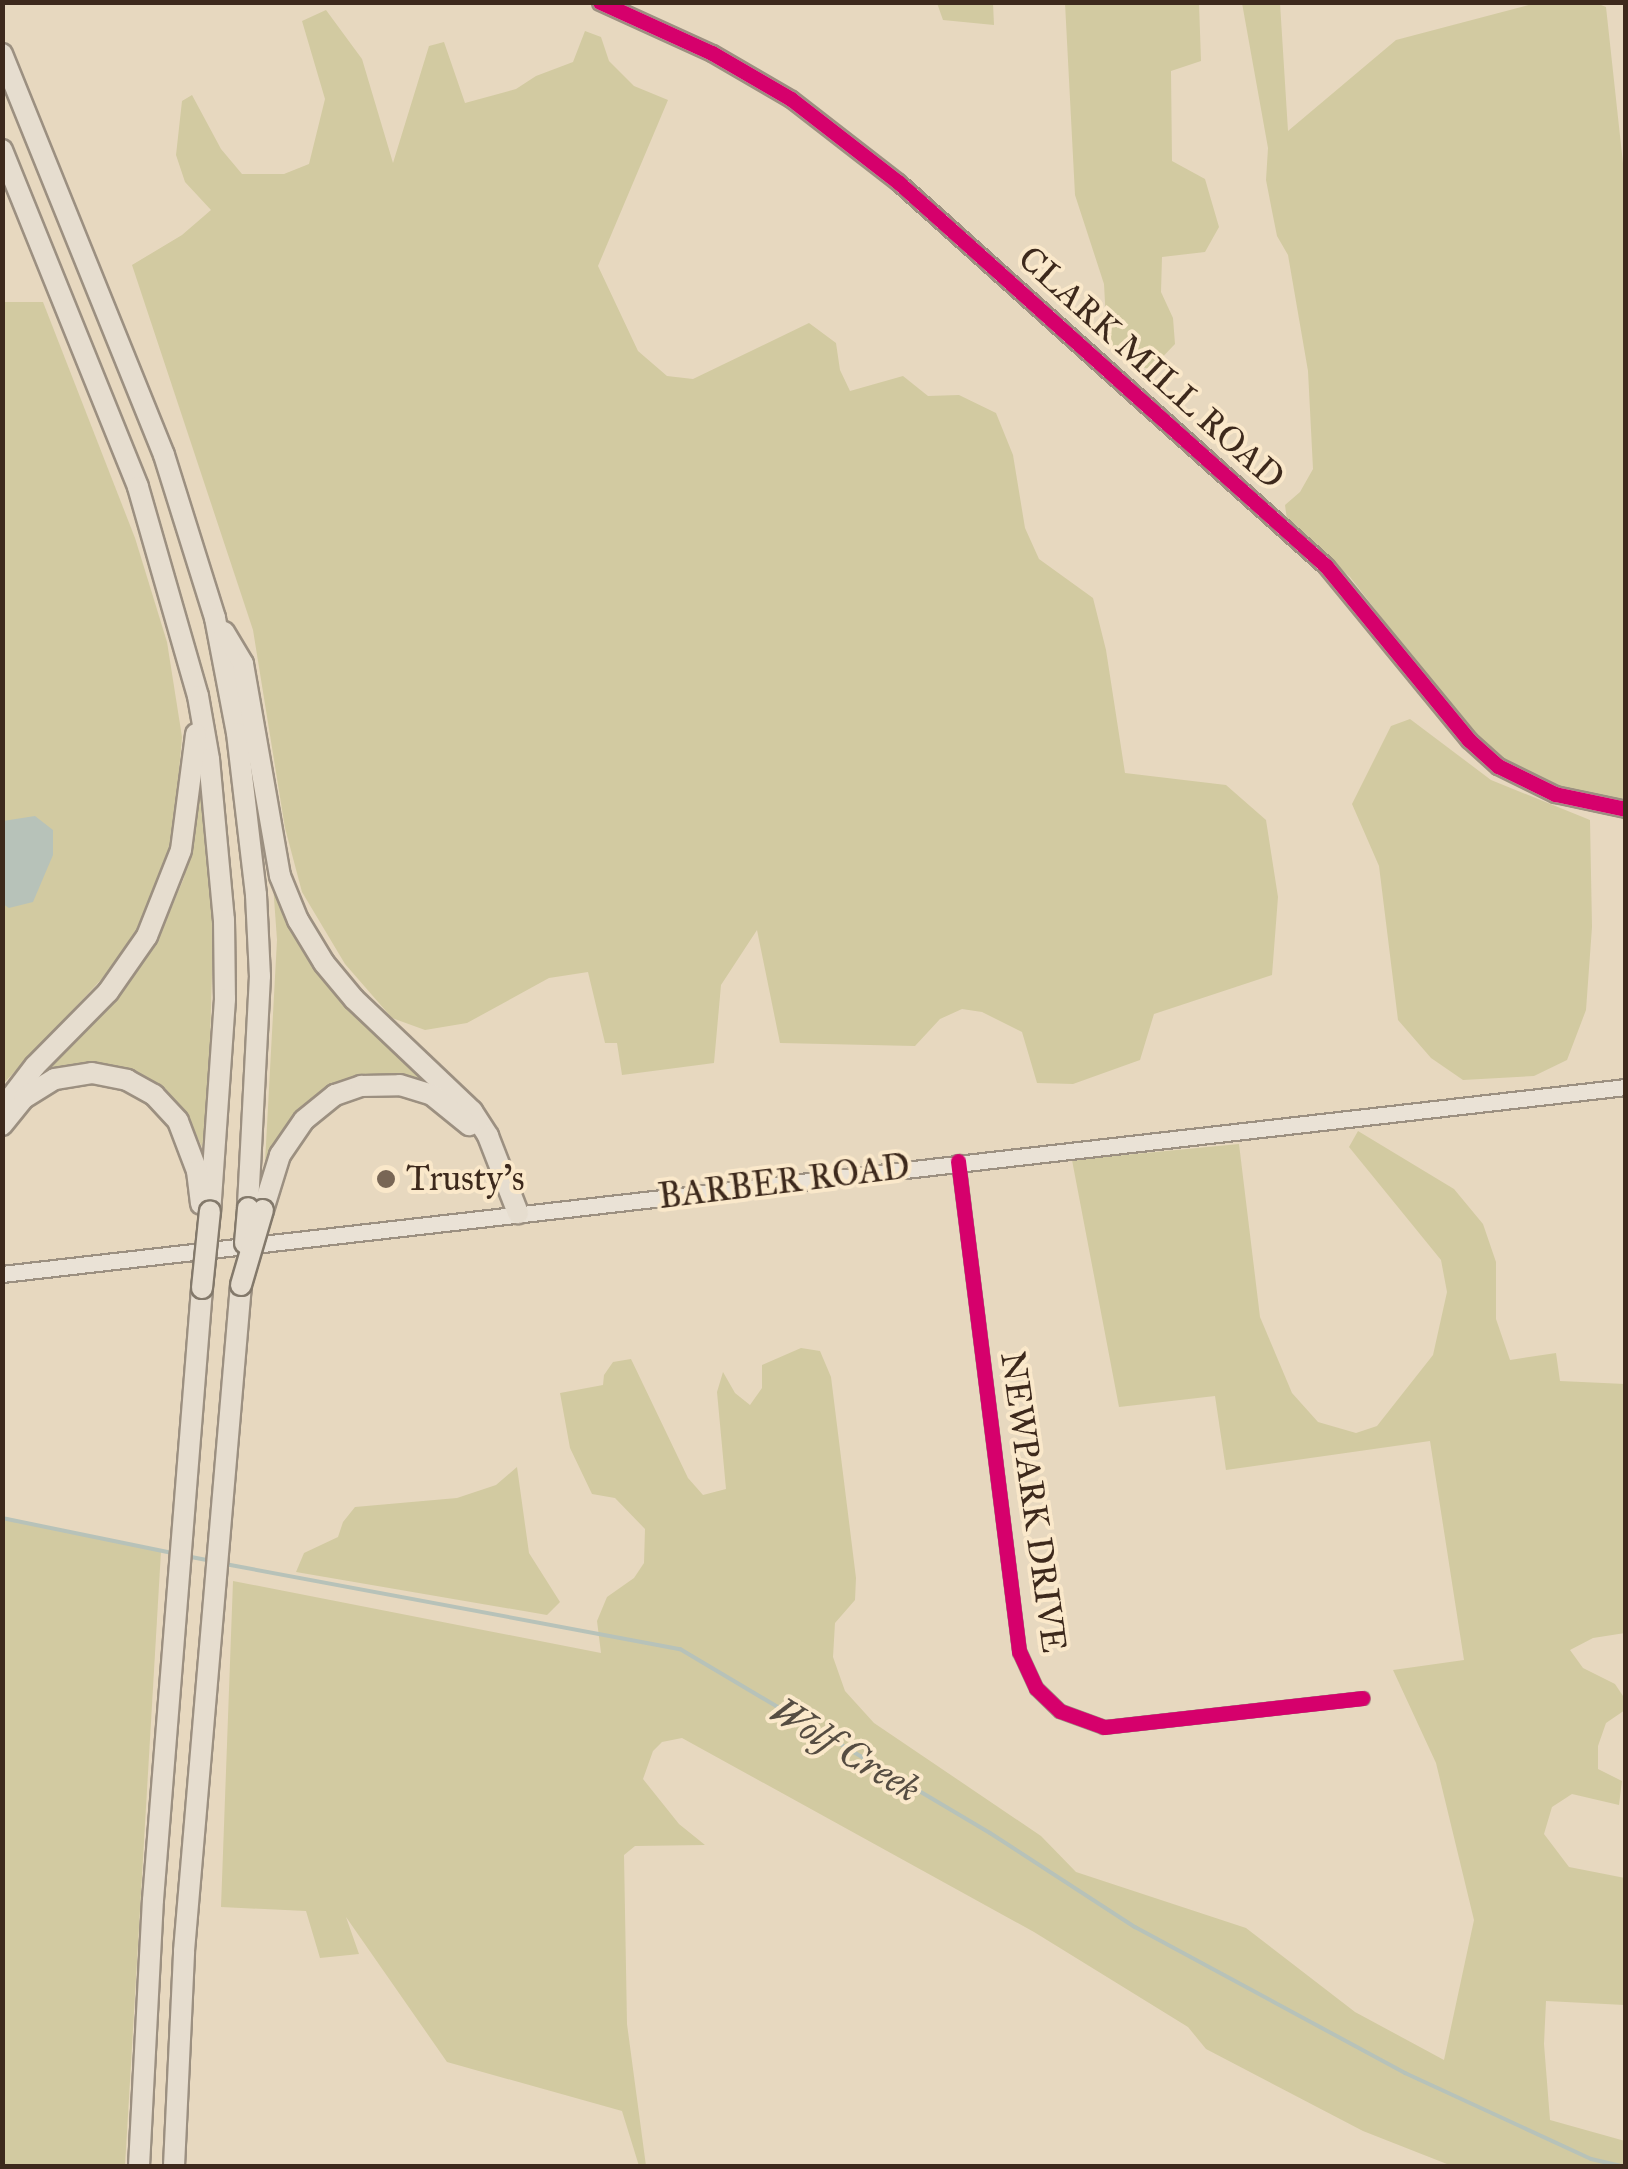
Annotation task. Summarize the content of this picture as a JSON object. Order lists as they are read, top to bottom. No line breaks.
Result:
{"streets":{"main road":["CLARK MILL ROAD","BARBER ROAD"],"street":["NEWPARK DRIVE"]},"crossings":[["BARBER ROAD","NEWPARK DRIVE"]],"water":["Wolf Creek"],"places":["Trusty's"]}
